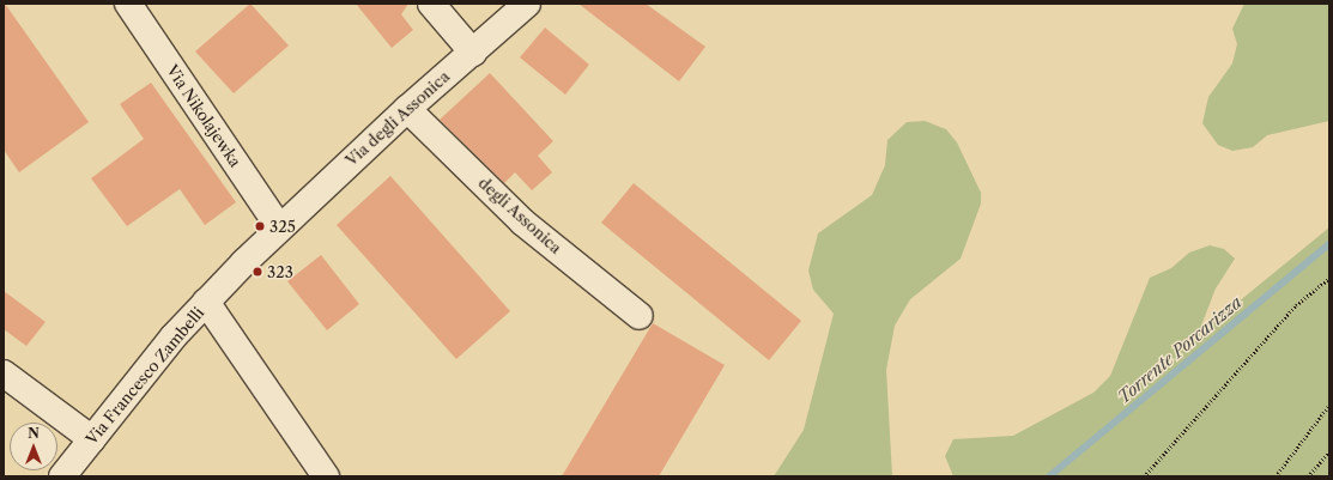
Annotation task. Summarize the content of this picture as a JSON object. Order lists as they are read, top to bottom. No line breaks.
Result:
{"streets":{"street":["Via Nikolajewka","Via degli Assonica","degli Assonica","Via Francesco Zambelli"]},"crossings":[["Via Nikolajewka","Via degli Assonica"],["Via Nikolajewka","Via Francesco Zambelli"],["Via degli Assonica","degli Assonica"],["Via degli Assonica","Via Francesco Zambelli"]],"water":["Torrente Porcarizza"],"places":["325","323"],"north":"top"}
